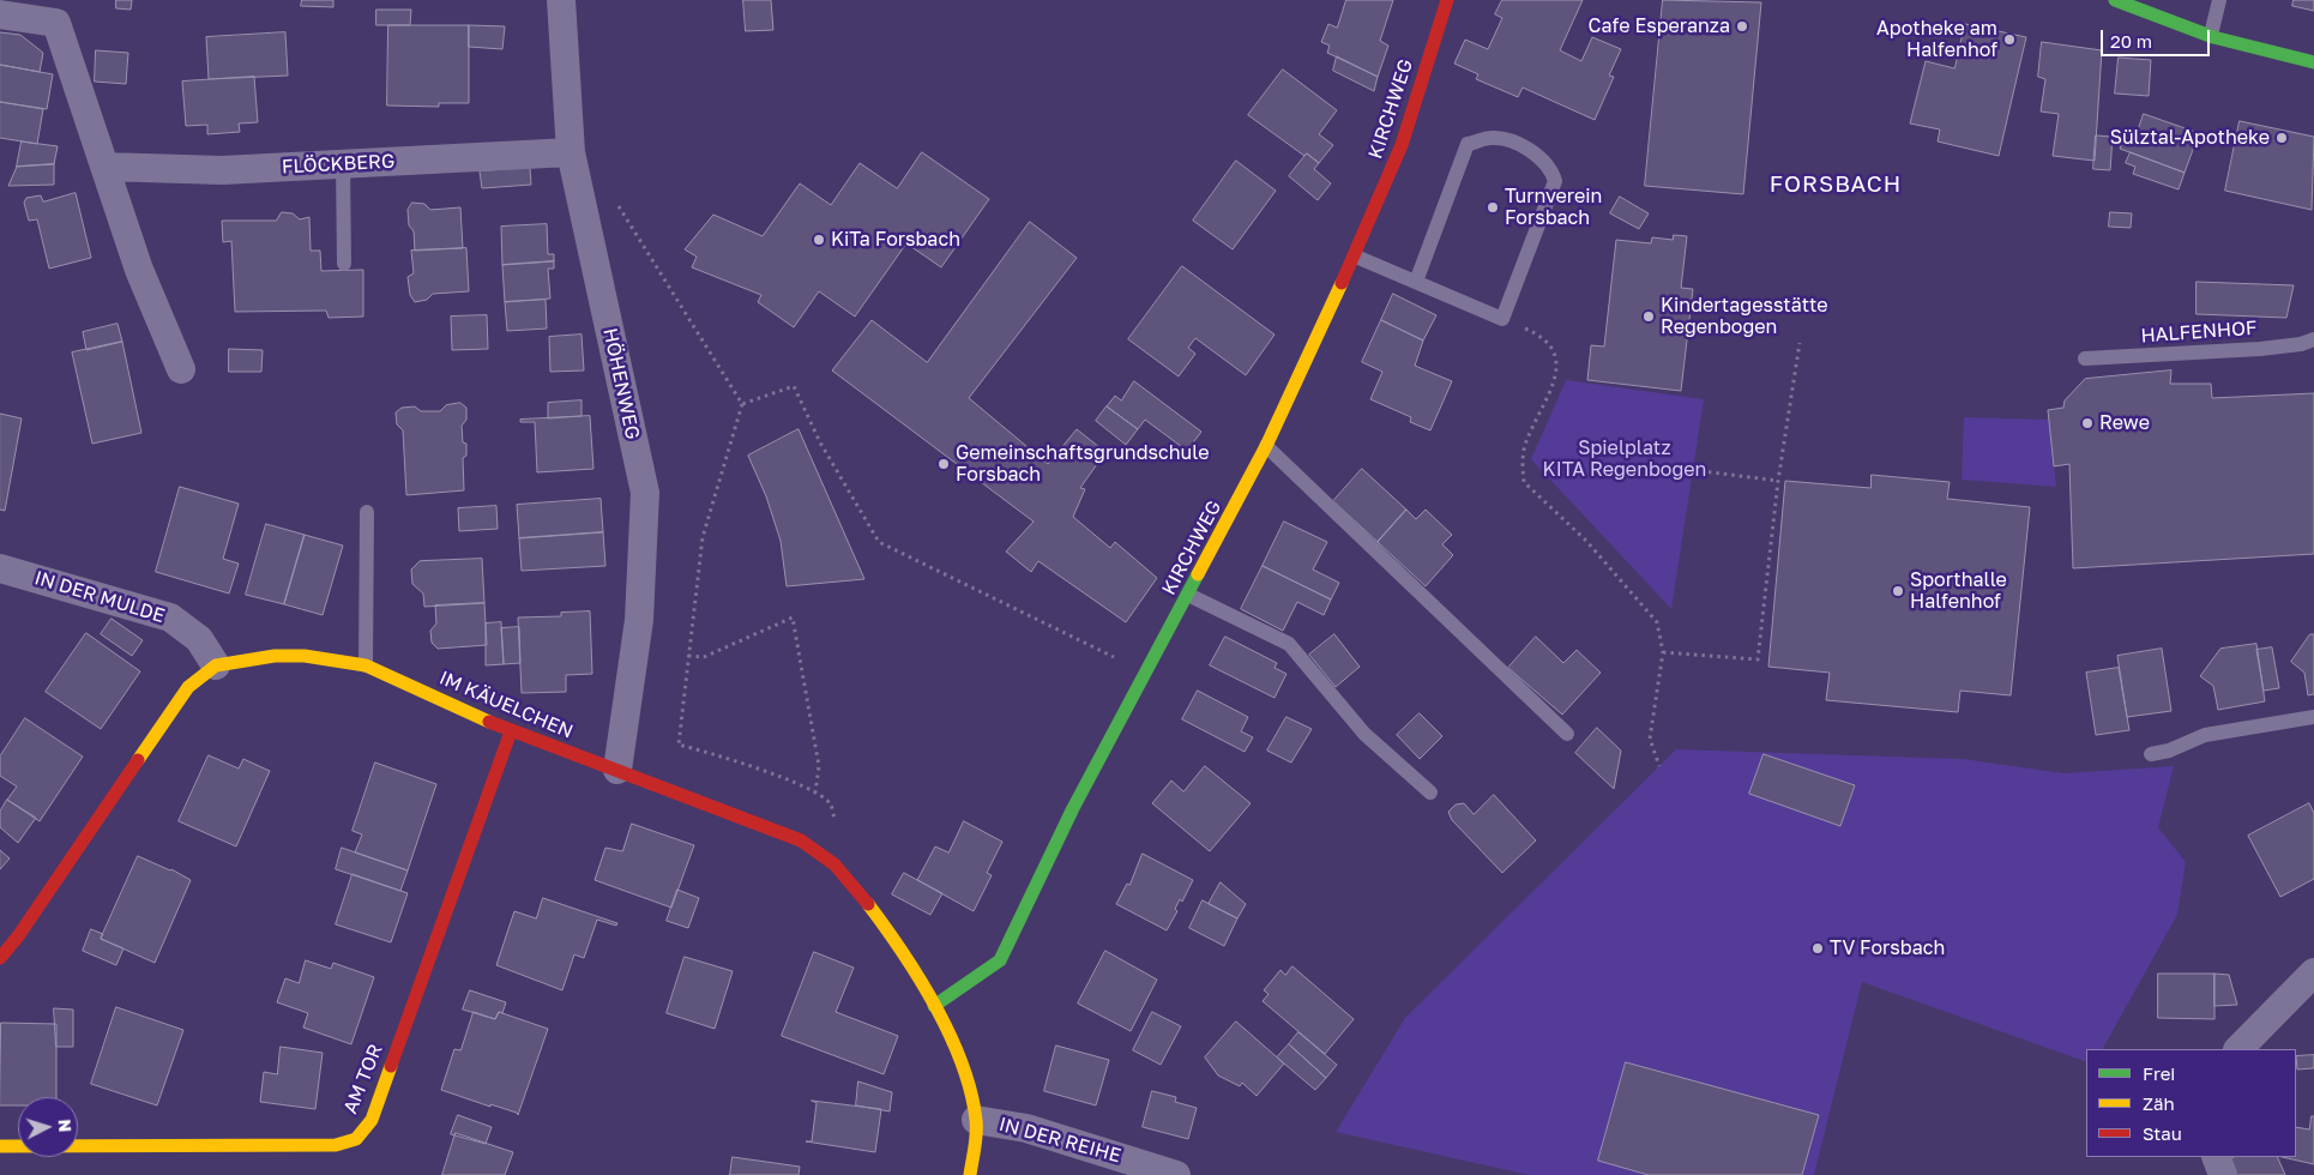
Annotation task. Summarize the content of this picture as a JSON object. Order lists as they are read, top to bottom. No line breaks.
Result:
{"streets":{"street":["KIRCHWEG","FLÖCKBERG","HÖHENWEG","IN DER MULDE","IM KÄUELCHEN","AM TOR","IN DER REIHE"],"lane":["HALFENHOF"]},"crossings":[["KIRCHWEG","IM KÄUELCHEN"],["FLÖCKBERG","HÖHENWEG"],["HÖHENWEG","IM KÄUELCHEN"],["IN DER MULDE","IM KÄUELCHEN"],["IM KÄUELCHEN","AM TOR"],["IM KÄUELCHEN","IN DER REIHE"]],"districts":["FORSBACH"],"parks":["Spielplatz KITA Regenbogen"],"places":["Cafe Esperanza","Apotheke am Halfenhof","Sülztal-Apotheke","Turnverein Forsbach","KiTa Forsbach","Kindertagesstätte Regenbogen","Rewe","Gemeinschaftsgrundschule Forsbach","Sporthalle Halfenhof","TV Forsbach"],"legend":["Frei","Zäh","Stau"],"scale_bar":"20 m","north":"right"}
